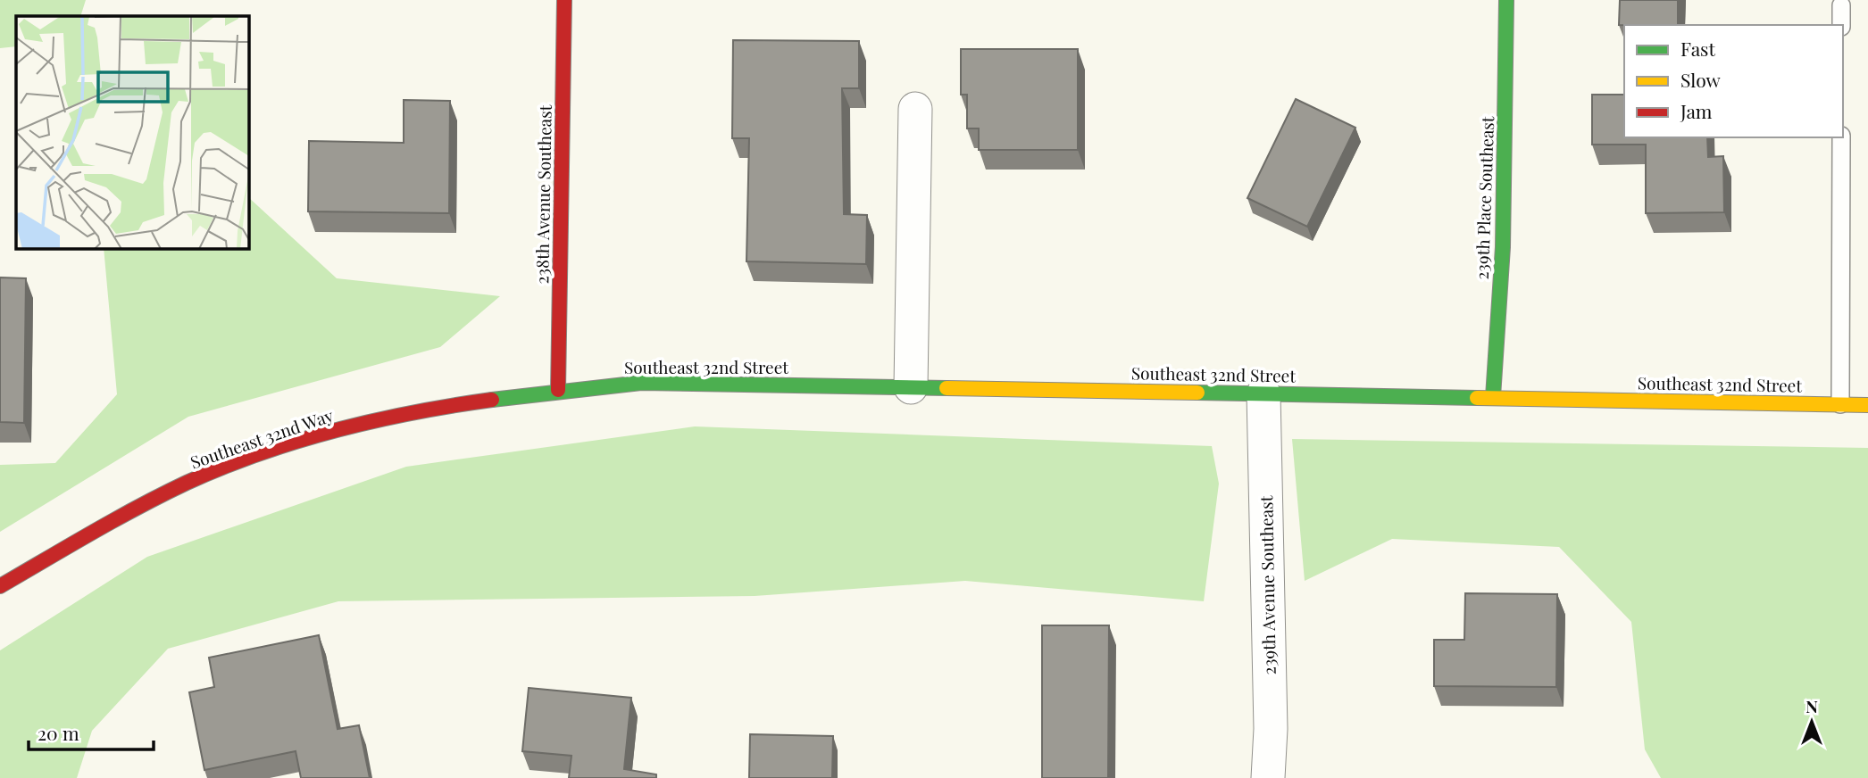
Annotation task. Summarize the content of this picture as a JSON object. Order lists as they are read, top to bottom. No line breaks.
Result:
{"streets":{"street":["238th Avenue Southeast","239th Place Southeast","Southeast 32nd Street","Southeast 32nd Way","239th Avenue Southeast"]},"crossings":[["238th Avenue Southeast","Southeast 32nd Street"],["238th Avenue Southeast","Southeast 32nd Way"],["239th Place Southeast","Southeast 32nd Street"],["Southeast 32nd Street","Southeast 32nd Way"],["Southeast 32nd Street","239th Avenue Southeast"]],"legend":["Fast","Slow","Jam"],"scale_bar":"20 m","north":"top"}
